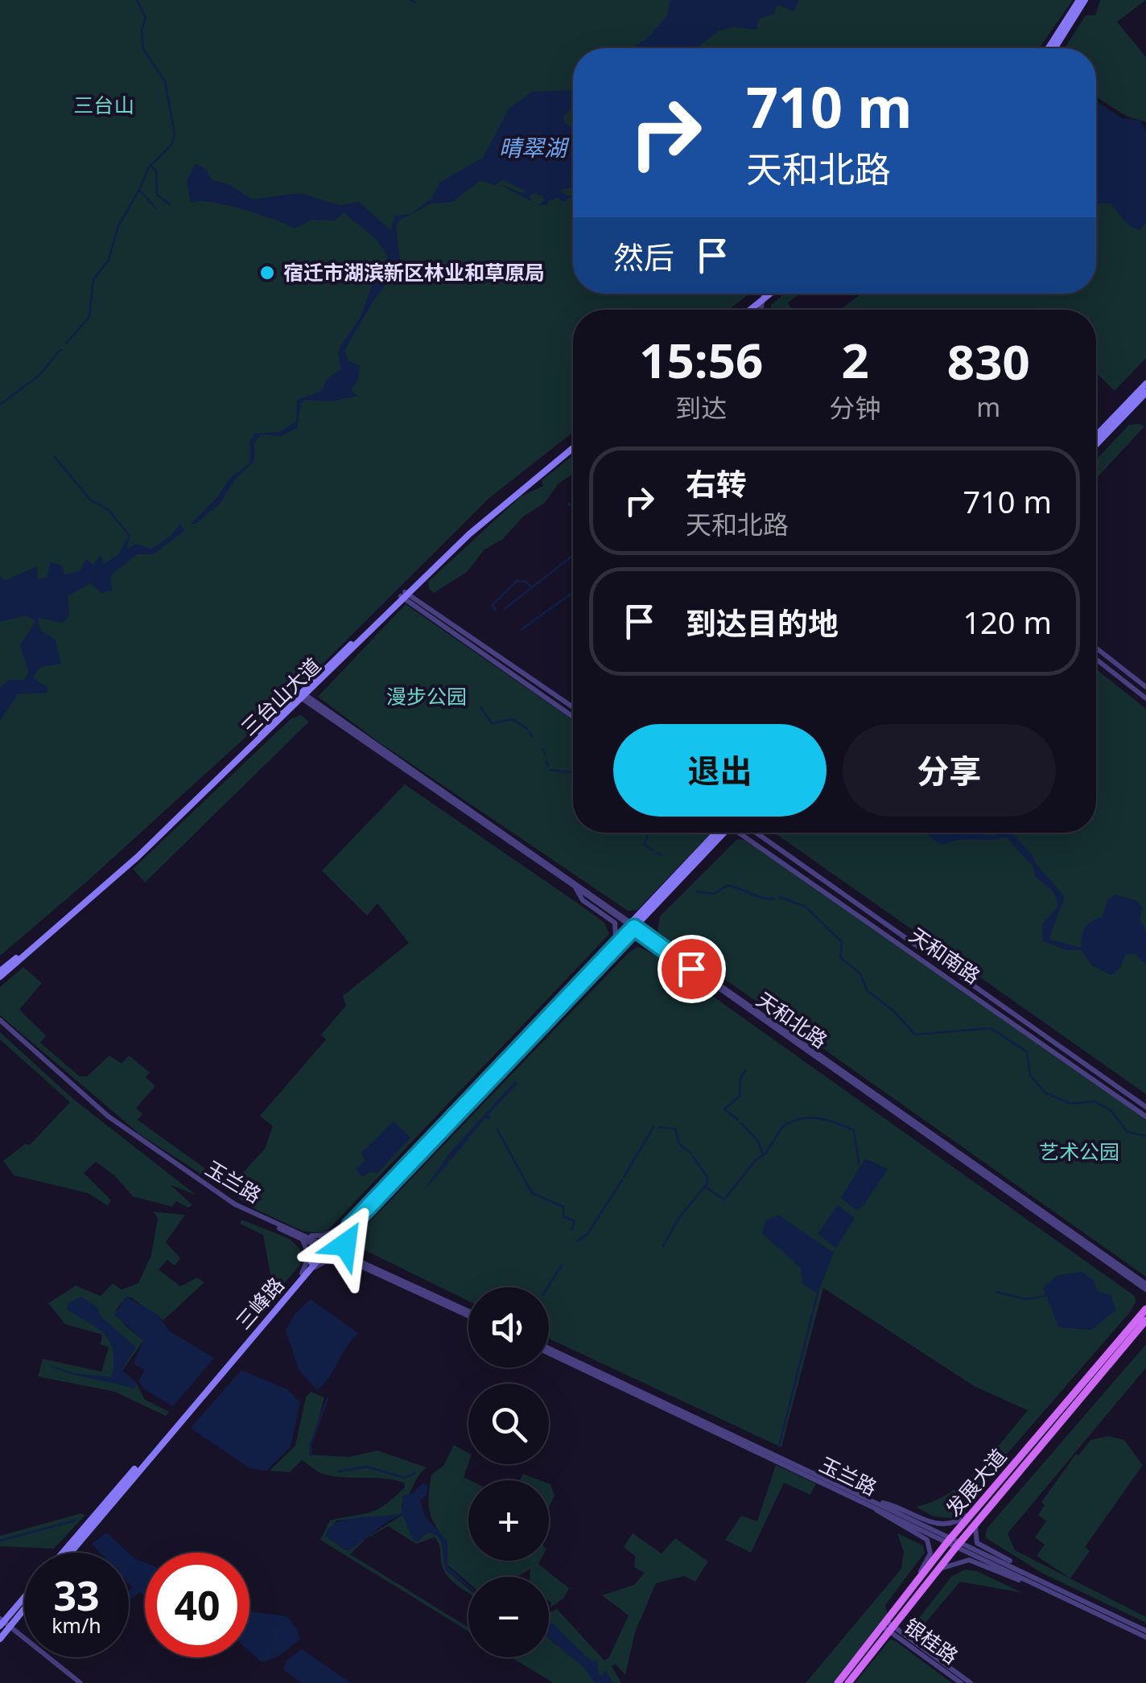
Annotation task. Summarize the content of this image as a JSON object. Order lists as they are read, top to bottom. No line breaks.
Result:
{"streets":{"main road":["三台山大道","三峰路","发展大道"],"street":["天和南路","天和北路","玉兰路","银桂路"]},"crossings":[["三台山大道","天和北路"],["天和北路","三峰路"],["玉兰路","三峰路"],["玉兰路","发展大道"],["发展大道","银桂路"]],"water":["晴翠湖"],"parks":["三台山","漫步公园","艺术公园"],"places":["宿迁市湖滨新区林业和草原局"],"page":{"turn":["710 m","天和北路"],"then":"然后","eta":["15:56","到达","2","分钟","830","m"],"list":[{"name":"右转","note":"天和北路","value":"710 m"},{"name":"到达目的地","value":"120 m"}],"buttons":["退出","分享"],"map_buttons":["+","−"],"speed":"33 km/h","limit":"40"}}
